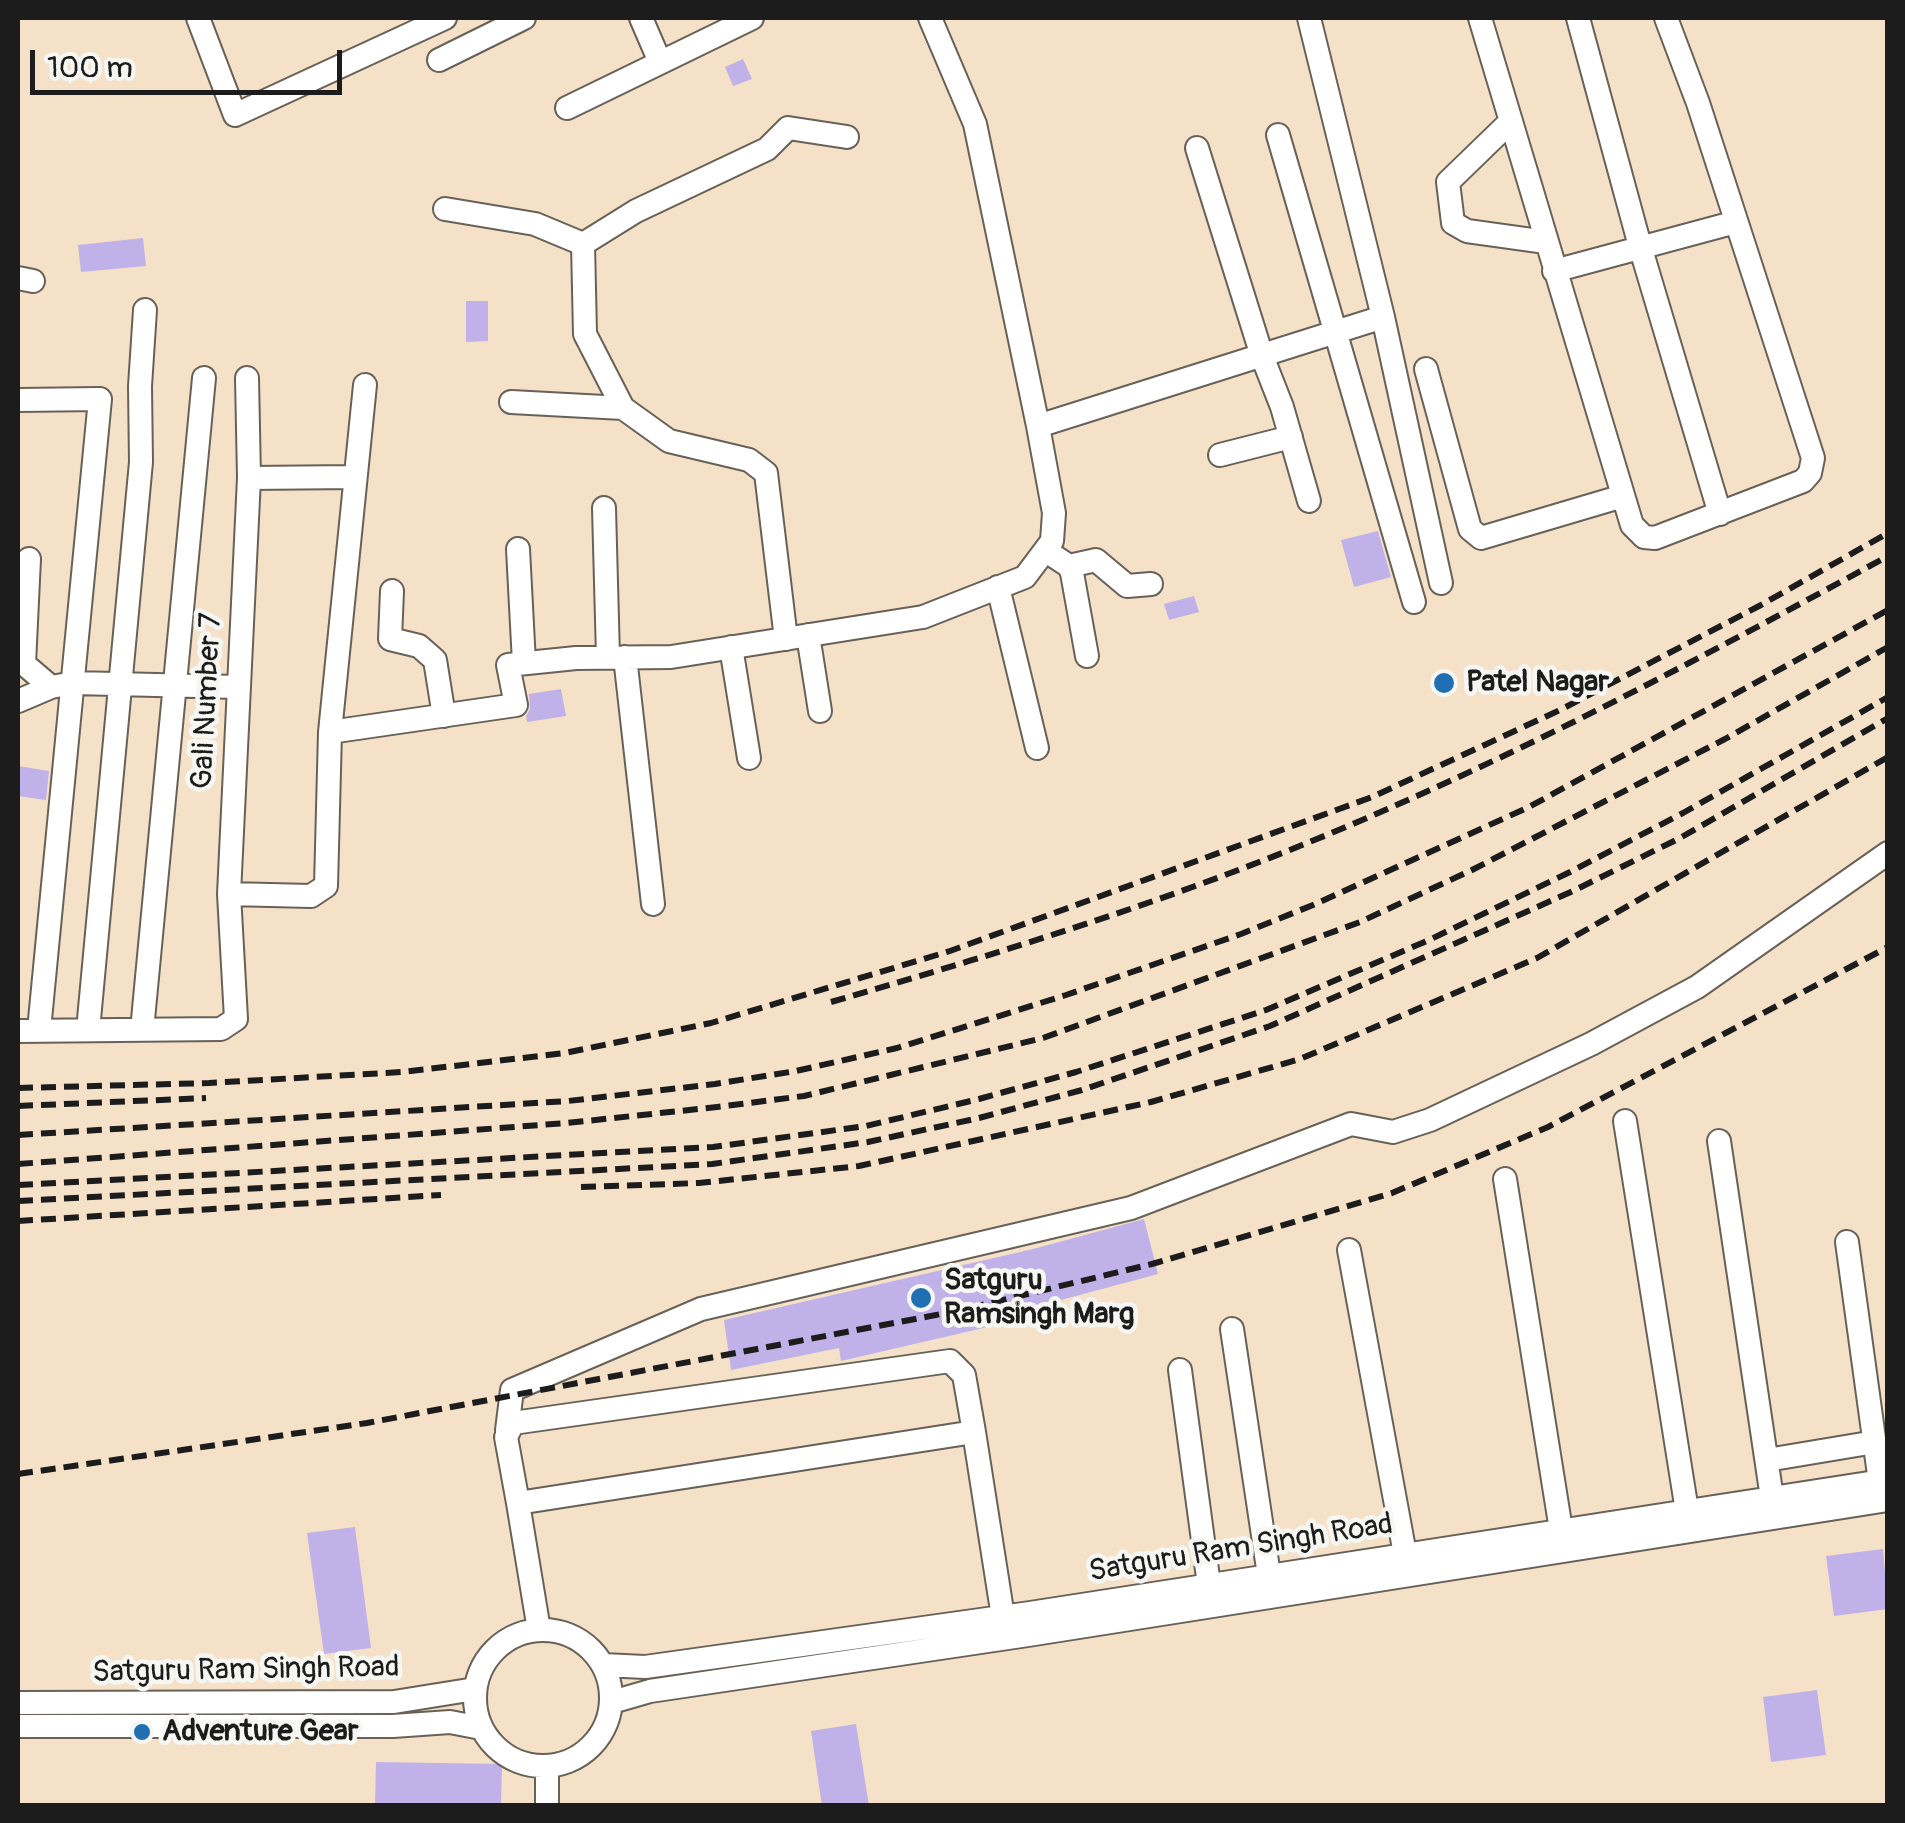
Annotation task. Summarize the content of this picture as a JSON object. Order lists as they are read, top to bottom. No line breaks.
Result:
{"streets":{"street":["Gali Number 7","Satguru Ram Singh Road"]},"places":["Patel Nagar","Satguru Ramsingh Marg","Adventure Gear"],"scale_bar":"100 m"}
